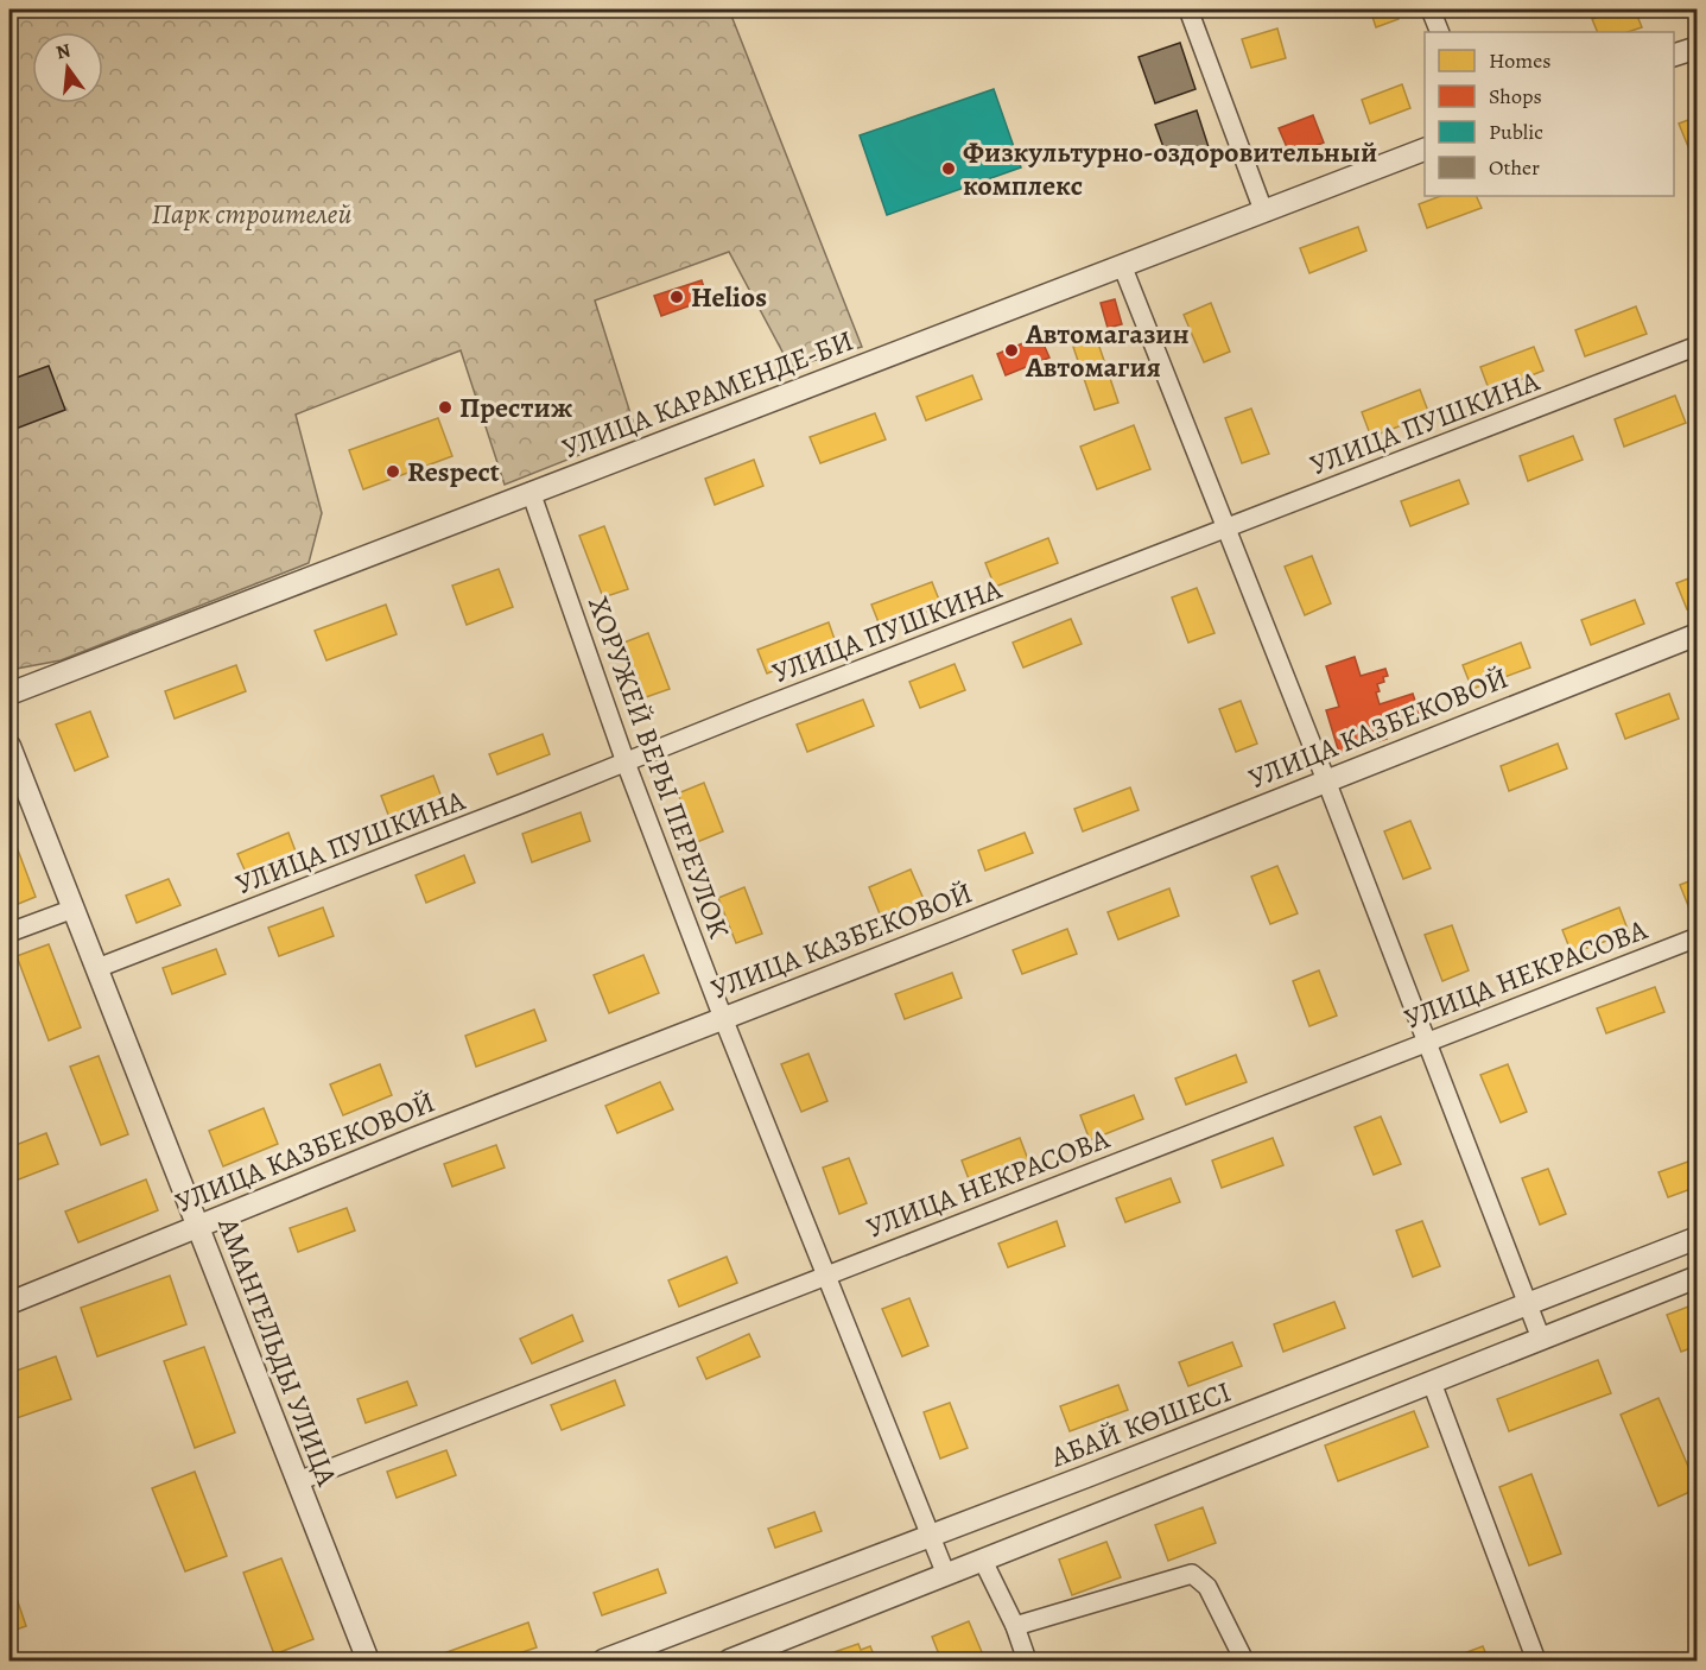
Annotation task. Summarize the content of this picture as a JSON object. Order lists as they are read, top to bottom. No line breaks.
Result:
{"streets":{"street":["УЛИЦА КАРАМЕНДЕ-БИ","УЛИЦА ПУШКИНА","УЛИЦА КАЗБЕКОВОЙ","ХОРУЖЕЙ ВЕРЫ ПЕРЕУЛОК","УЛИЦА НЕКРАСОВА","АМАНГЕЛЬДЫ УЛИЦА","АБАЙ КӨШЕСІ"]},"crossings":[["УЛИЦА КАРАМЕНДЕ-БИ","ХОРУЖЕЙ ВЕРЫ ПЕРЕУЛОК"],["УЛИЦА ПУШКИНА","ХОРУЖЕЙ ВЕРЫ ПЕРЕУЛОК"],["УЛИЦА ПУШКИНА","АМАНГЕЛЬДЫ УЛИЦА"],["УЛИЦА КАЗБЕКОВОЙ","ХОРУЖЕЙ ВЕРЫ ПЕРЕУЛОК"],["УЛИЦА КАЗБЕКОВОЙ","АМАНГЕЛЬДЫ УЛИЦА"],["ХОРУЖЕЙ ВЕРЫ ПЕРЕУЛОК","УЛИЦА НЕКРАСОВА"],["ХОРУЖЕЙ ВЕРЫ ПЕРЕУЛОК","АБАЙ КӨШЕСІ"],["УЛИЦА НЕКРАСОВА","АМАНГЕЛЬДЫ УЛИЦА"]],"parks":["Парк строителей"],"places":["Физкультурно-оздоровительный комплекс","Helios","Автомагазин Автомагия","Престиж","Respect"],"legend":["Homes","Shops","Public","Other"],"north":"top"}
